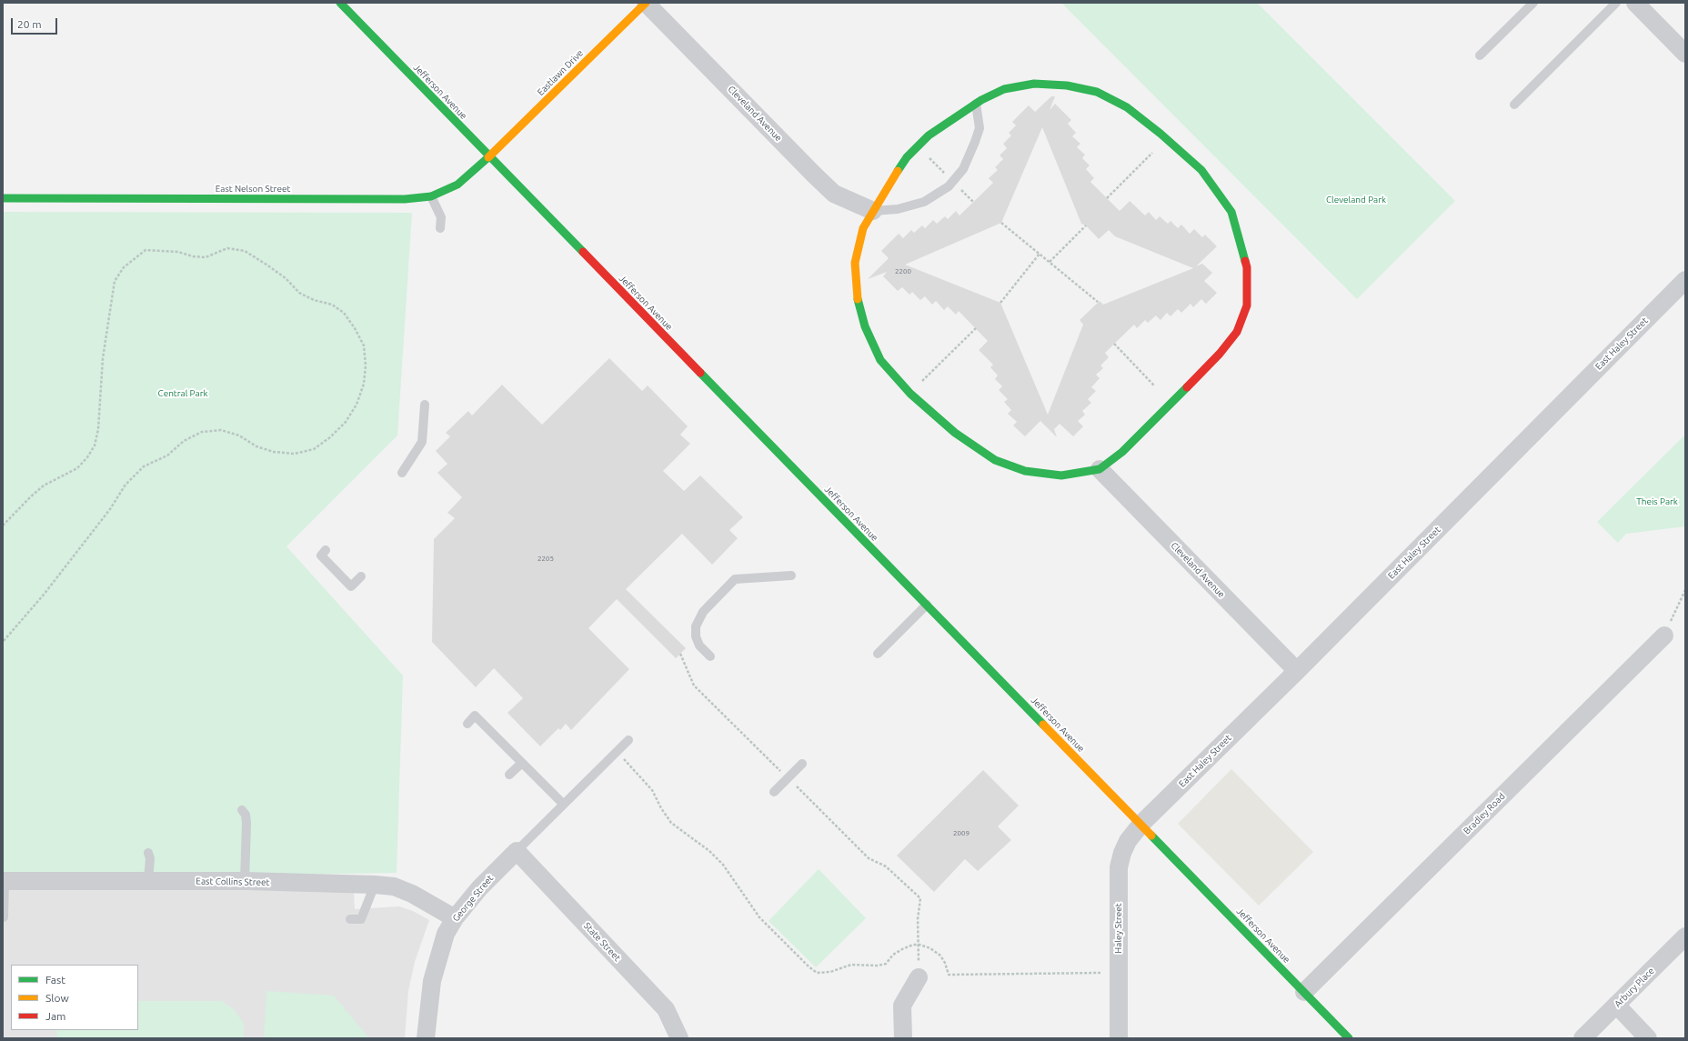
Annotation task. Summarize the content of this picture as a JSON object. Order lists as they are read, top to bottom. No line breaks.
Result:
{"streets":{"street":["Eastlawn Drive","Jefferson Avenue","Cleveland Avenue","East Nelson Street","East Haley Street","Bradley Road","East Collins Street","George Street","Haley Street","State Street","Arbury Place"]},"crossings":[["Eastlawn Drive","Jefferson Avenue"],["Eastlawn Drive","Cleveland Avenue"],["Eastlawn Drive","East Nelson Street"],["Jefferson Avenue","East Nelson Street"],["Jefferson Avenue","East Haley Street"],["Jefferson Avenue","Bradley Road"],["Jefferson Avenue","Haley Street"],["Cleveland Avenue","East Haley Street"],["East Haley Street","Haley Street"],["East Collins Street","George Street"],["George Street","State Street"]],"parks":["Cleveland Park","Central Park","Theis Park"],"house_numbers":["2200","2205","2009"],"legend":["Fast","Slow","Jam"],"scale_bar":"20 m"}
